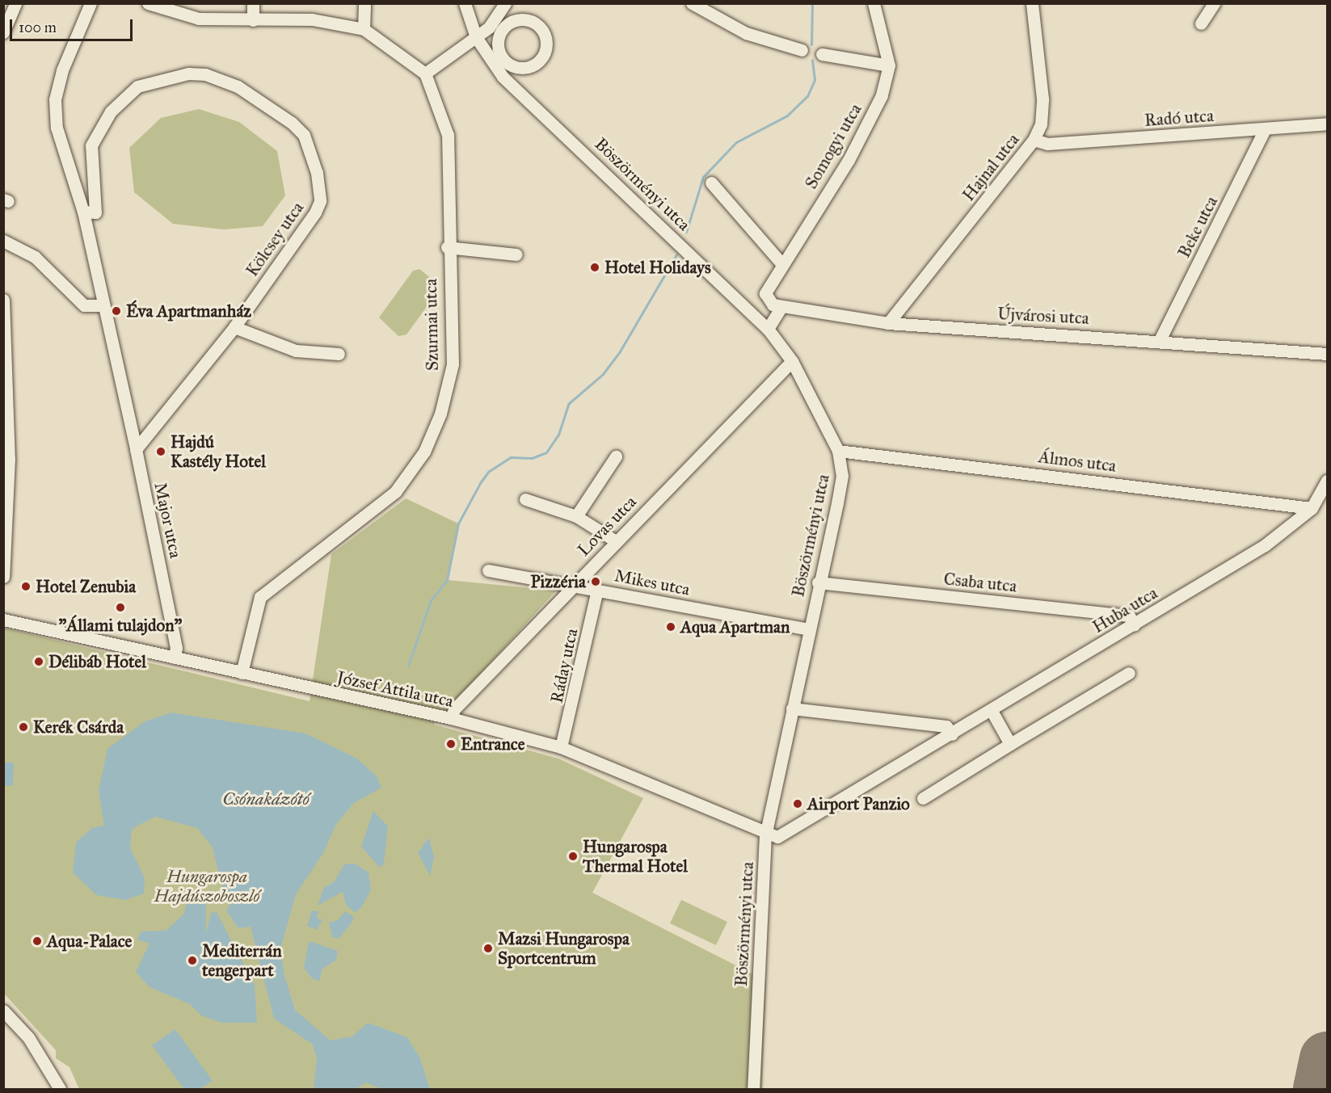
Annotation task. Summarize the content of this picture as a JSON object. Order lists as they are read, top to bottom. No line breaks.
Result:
{"streets":{"street":["Radó utca","Somogyi utca","Hajnal utca","Böszörményi utca","Beke utca","Kölcsey utca","Újvárosi utca","Szurmai utca","Álmos utca","Major utca","Lovas utca","Mikes utca","Csaba utca","Huba utca","Ráday utca","József Attila utca"]},"crossings":[["Radó utca","Hajnal utca"],["Radó utca","Beke utca"],["Somogyi utca","Újvárosi utca"],["Hajnal utca","Újvárosi utca"],["Böszörményi utca","Álmos utca"],["Böszörményi utca","Lovas utca"],["Böszörményi utca","Mikes utca"],["Böszörményi utca","Csaba utca"],["Böszörményi utca","Huba utca"],["Böszörményi utca","József Attila utca"],["Beke utca","Újvárosi utca"],["Kölcsey utca","Major utca"],["Szurmai utca","József Attila utca"],["Álmos utca","Huba utca"],["Major utca","József Attila utca"],["Lovas utca","Mikes utca"],["Lovas utca","József Attila utca"],["Mikes utca","Ráday utca"],["Csaba utca","Huba utca"],["Huba utca","József Attila utca"],["Ráday utca","József Attila utca"]],"water":["Csónakázótó"],"parks":["Hungarospa Hajdúszoboszló"],"places":["Hotel Holidays","Éva Apartmanház","Hajdú Kastély Hotel","Pizzéria","Hotel Zenubia","\"Állami tulajdon\"","Aqua Apartman","Délibáb Hotel","Kerék Csárda","Entrance","Airport Panzio","Hungarospa Thermal Hotel","Aqua-Palace","Mazsi Hungarospa Sportcentrum","Mediterrán tengerpart"],"scale_bar":"100 m"}
